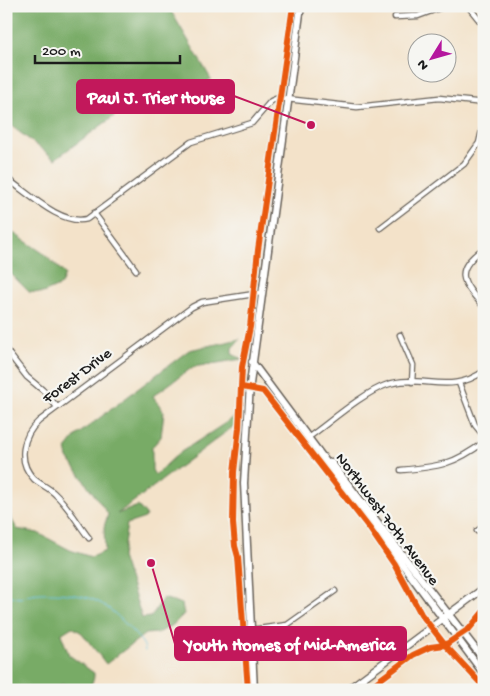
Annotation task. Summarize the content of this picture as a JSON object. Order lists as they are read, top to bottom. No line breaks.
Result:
{"streets":{"main road":["Northwest 70th Avenue"],"street":["Forest Drive"]},"places":["Paul J. Trier House","Youth Homes of Mid-America"],"scale_bar":"200 m","north":"bottom left"}
